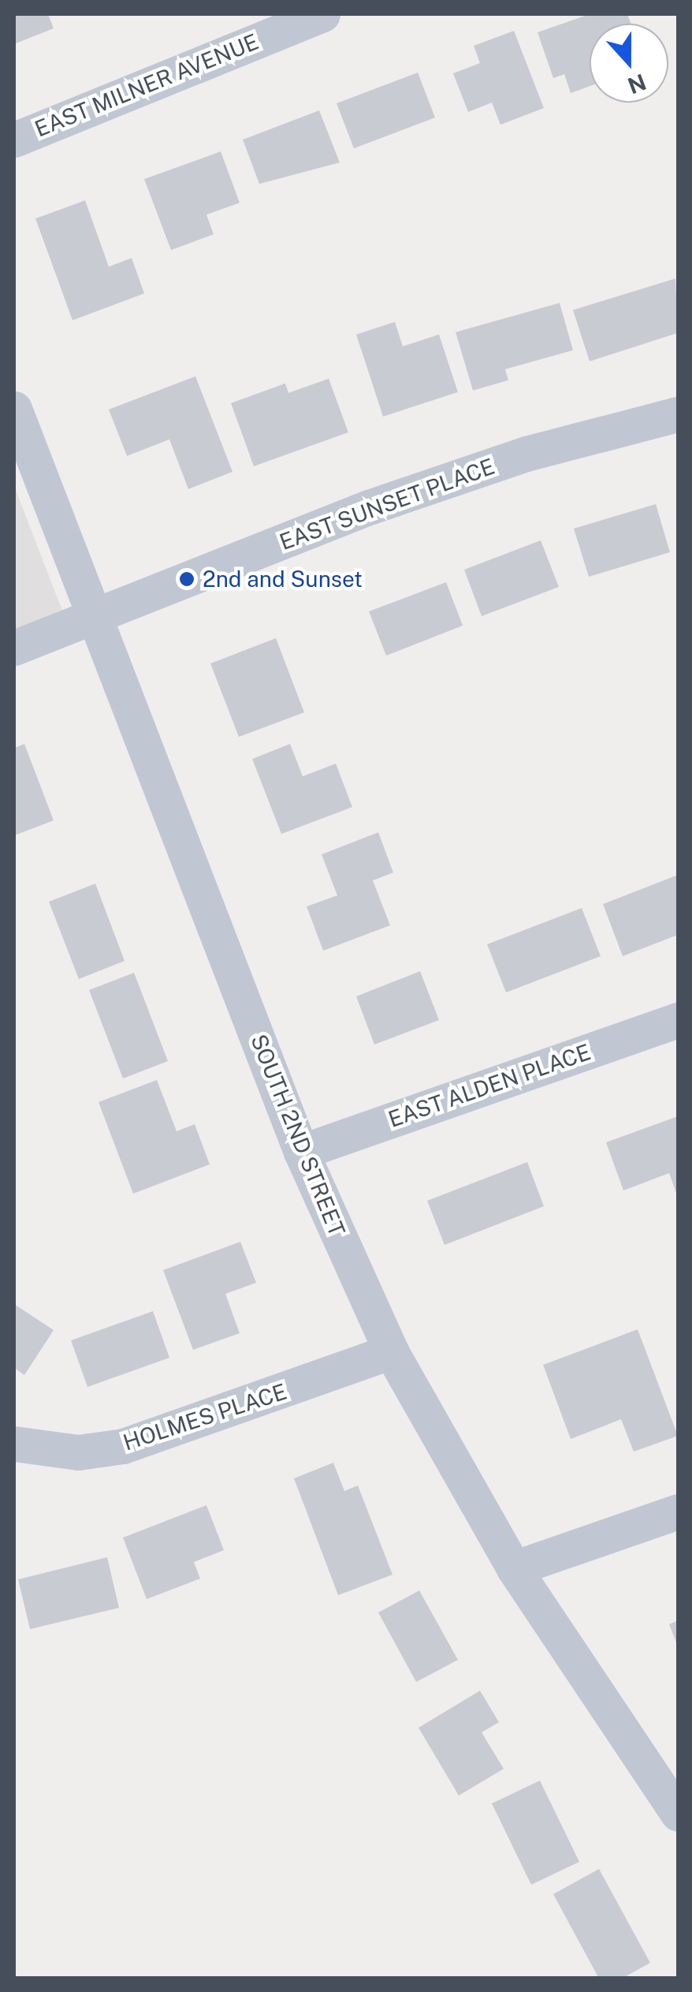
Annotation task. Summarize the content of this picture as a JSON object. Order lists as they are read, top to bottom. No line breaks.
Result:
{"streets":{"street":["EAST MILNER AVENUE","EAST SUNSET PLACE","EAST ALDEN PLACE","SOUTH 2ND STREET","HOLMES PLACE"]},"crossings":[["EAST SUNSET PLACE","SOUTH 2ND STREET"],["EAST ALDEN PLACE","SOUTH 2ND STREET"],["SOUTH 2ND STREET","HOLMES PLACE"]],"places":["2nd and Sunset"],"north":"bottom"}
